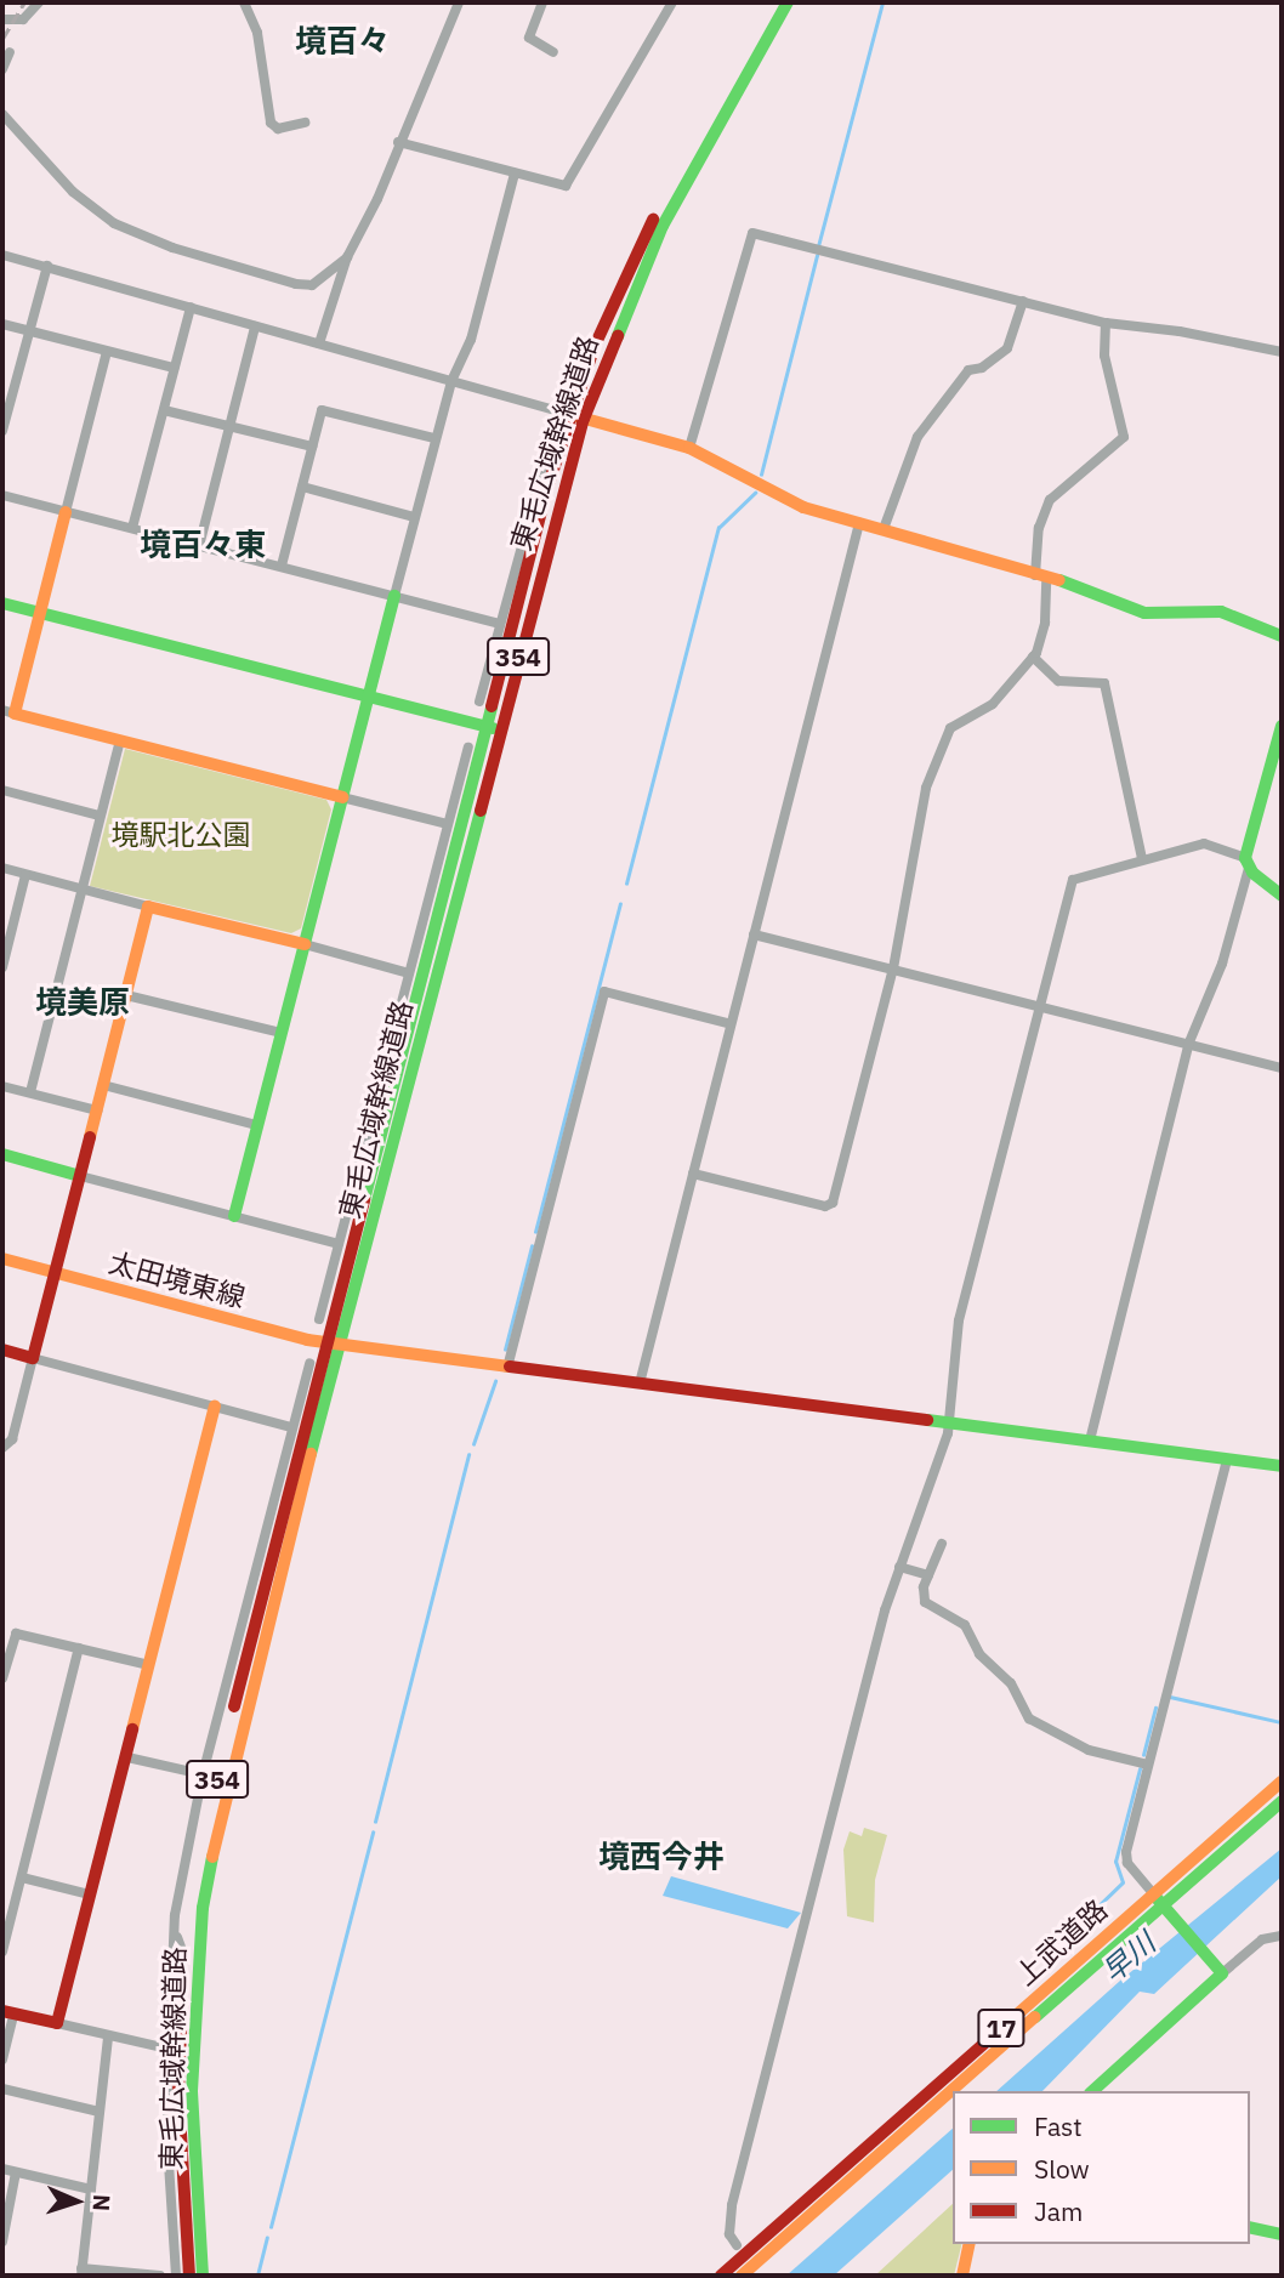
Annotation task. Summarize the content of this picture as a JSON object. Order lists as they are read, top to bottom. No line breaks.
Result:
{"streets":{"main road":["東毛広域幹線道路","354","太田境東線","上武道路","17"]},"crossings":[["東毛広域幹線道路","太田境東線"]],"districts":["境百々","境百々東","境美原","境西今井"],"water":["早川"],"parks":["境駅北公園"],"legend":["Fast","Slow","Jam"],"north":"right"}
